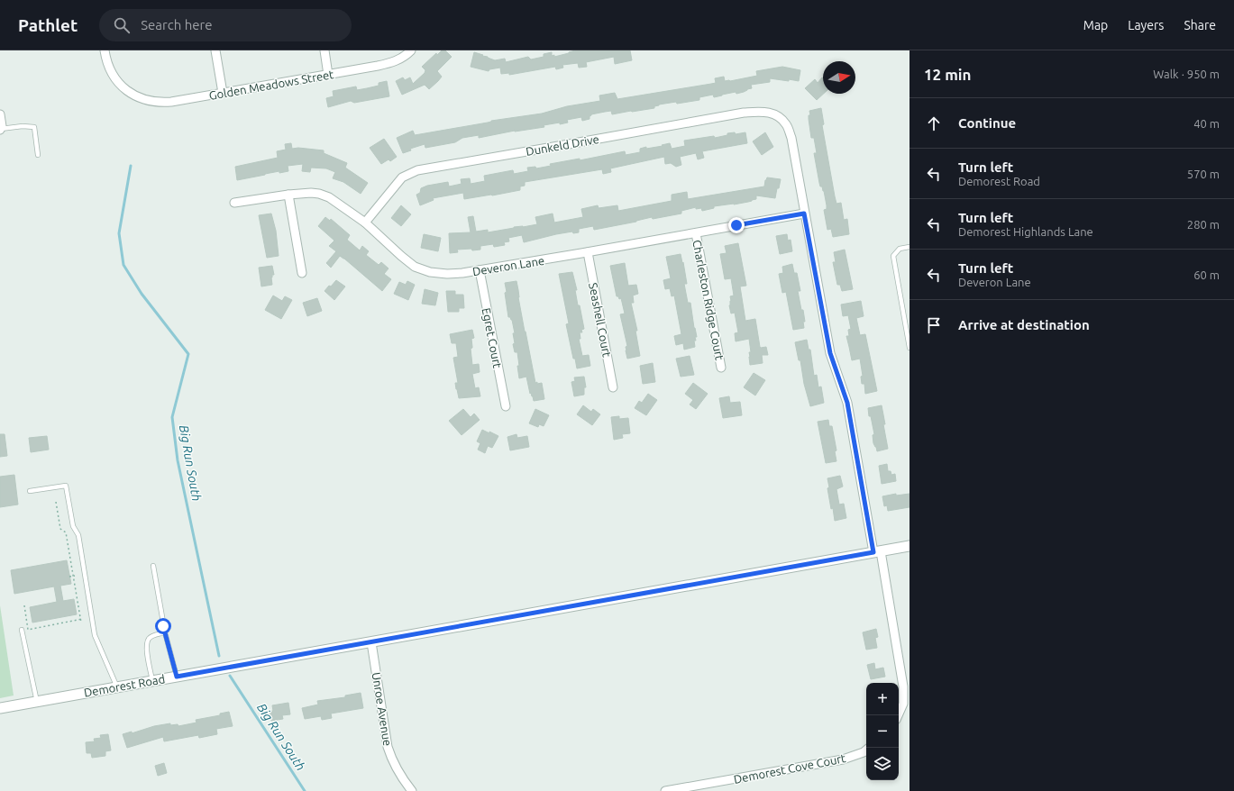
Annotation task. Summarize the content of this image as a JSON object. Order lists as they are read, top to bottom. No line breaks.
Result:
{"streets":{"street":["Golden Meadows Street","Dunkeld Drive","Deveron Lane","Charleston Ridge Court","Seashell Court","Egret Court","Demorest Road","Unroe Avenue","Demorest Cove Court"]},"crossings":[["Dunkeld Drive","Deveron Lane"],["Deveron Lane","Charleston Ridge Court"],["Deveron Lane","Seashell Court"],["Deveron Lane","Egret Court"],["Demorest Road","Unroe Avenue"]],"water":["Big Run South"],"north":"right","page":{"header":"Pathlet","search":"Search here","nav":["Map","Layers","Share"],"heading":["12 min","Walk · 950 m"],"list":[["Continue","40 m"],["Turn left","Demorest Road","570 m"],["Turn left","Demorest Highlands Lane","280 m"],["Turn left","Deveron Lane","60 m"],"Arrive at destination"],"map_buttons":["+","−"]}}
